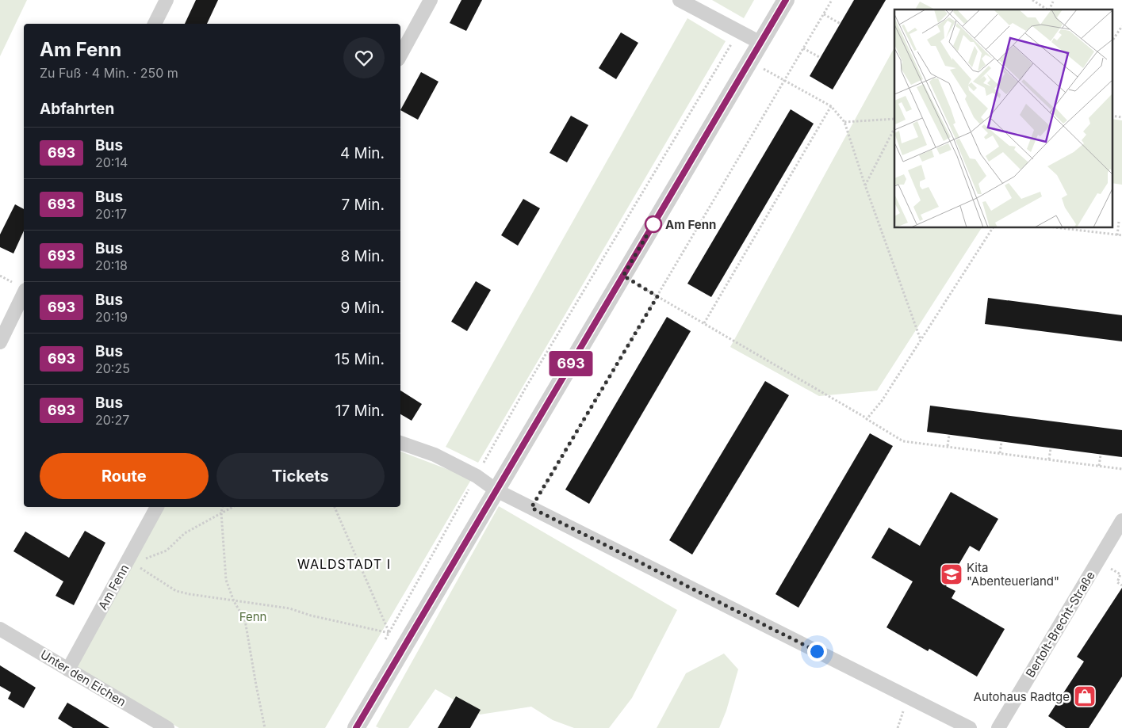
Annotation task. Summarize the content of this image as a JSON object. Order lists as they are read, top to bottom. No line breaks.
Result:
{"streets":{"street":["Am Fenn","Bertolt-Brecht-Straße","Unter den Eichen"]},"crossings":[["Am Fenn","Unter den Eichen"]],"districts":["WALDSTADT I"],"parks":["Fenn"],"places":{"other":["Am Fenn"],"school or university":["Kita \"Abenteuerland\""],"shop":["Autohaus Radtge"]},"lines":["bus line 693"],"page":{"on_map":"693","heading":[["Am Fenn","Zu Fuß · 4 Min. · 250 m"],"Abfahrten"],"list":[{"mark":"693","name":"Bus","note":"20:14","value":"4 Min."},{"mark":"693","name":"Bus","note":"20:17","value":"7 Min."},{"mark":"693","name":"Bus","note":"20:18","value":"8 Min."},{"mark":"693","name":"Bus","note":"20:19","value":"9 Min."},{"mark":"693","name":"Bus","note":"20:25","value":"15 Min."},{"mark":"693","name":"Bus","note":"20:27","value":"17 Min."}],"buttons":["Route","Tickets"]}}
